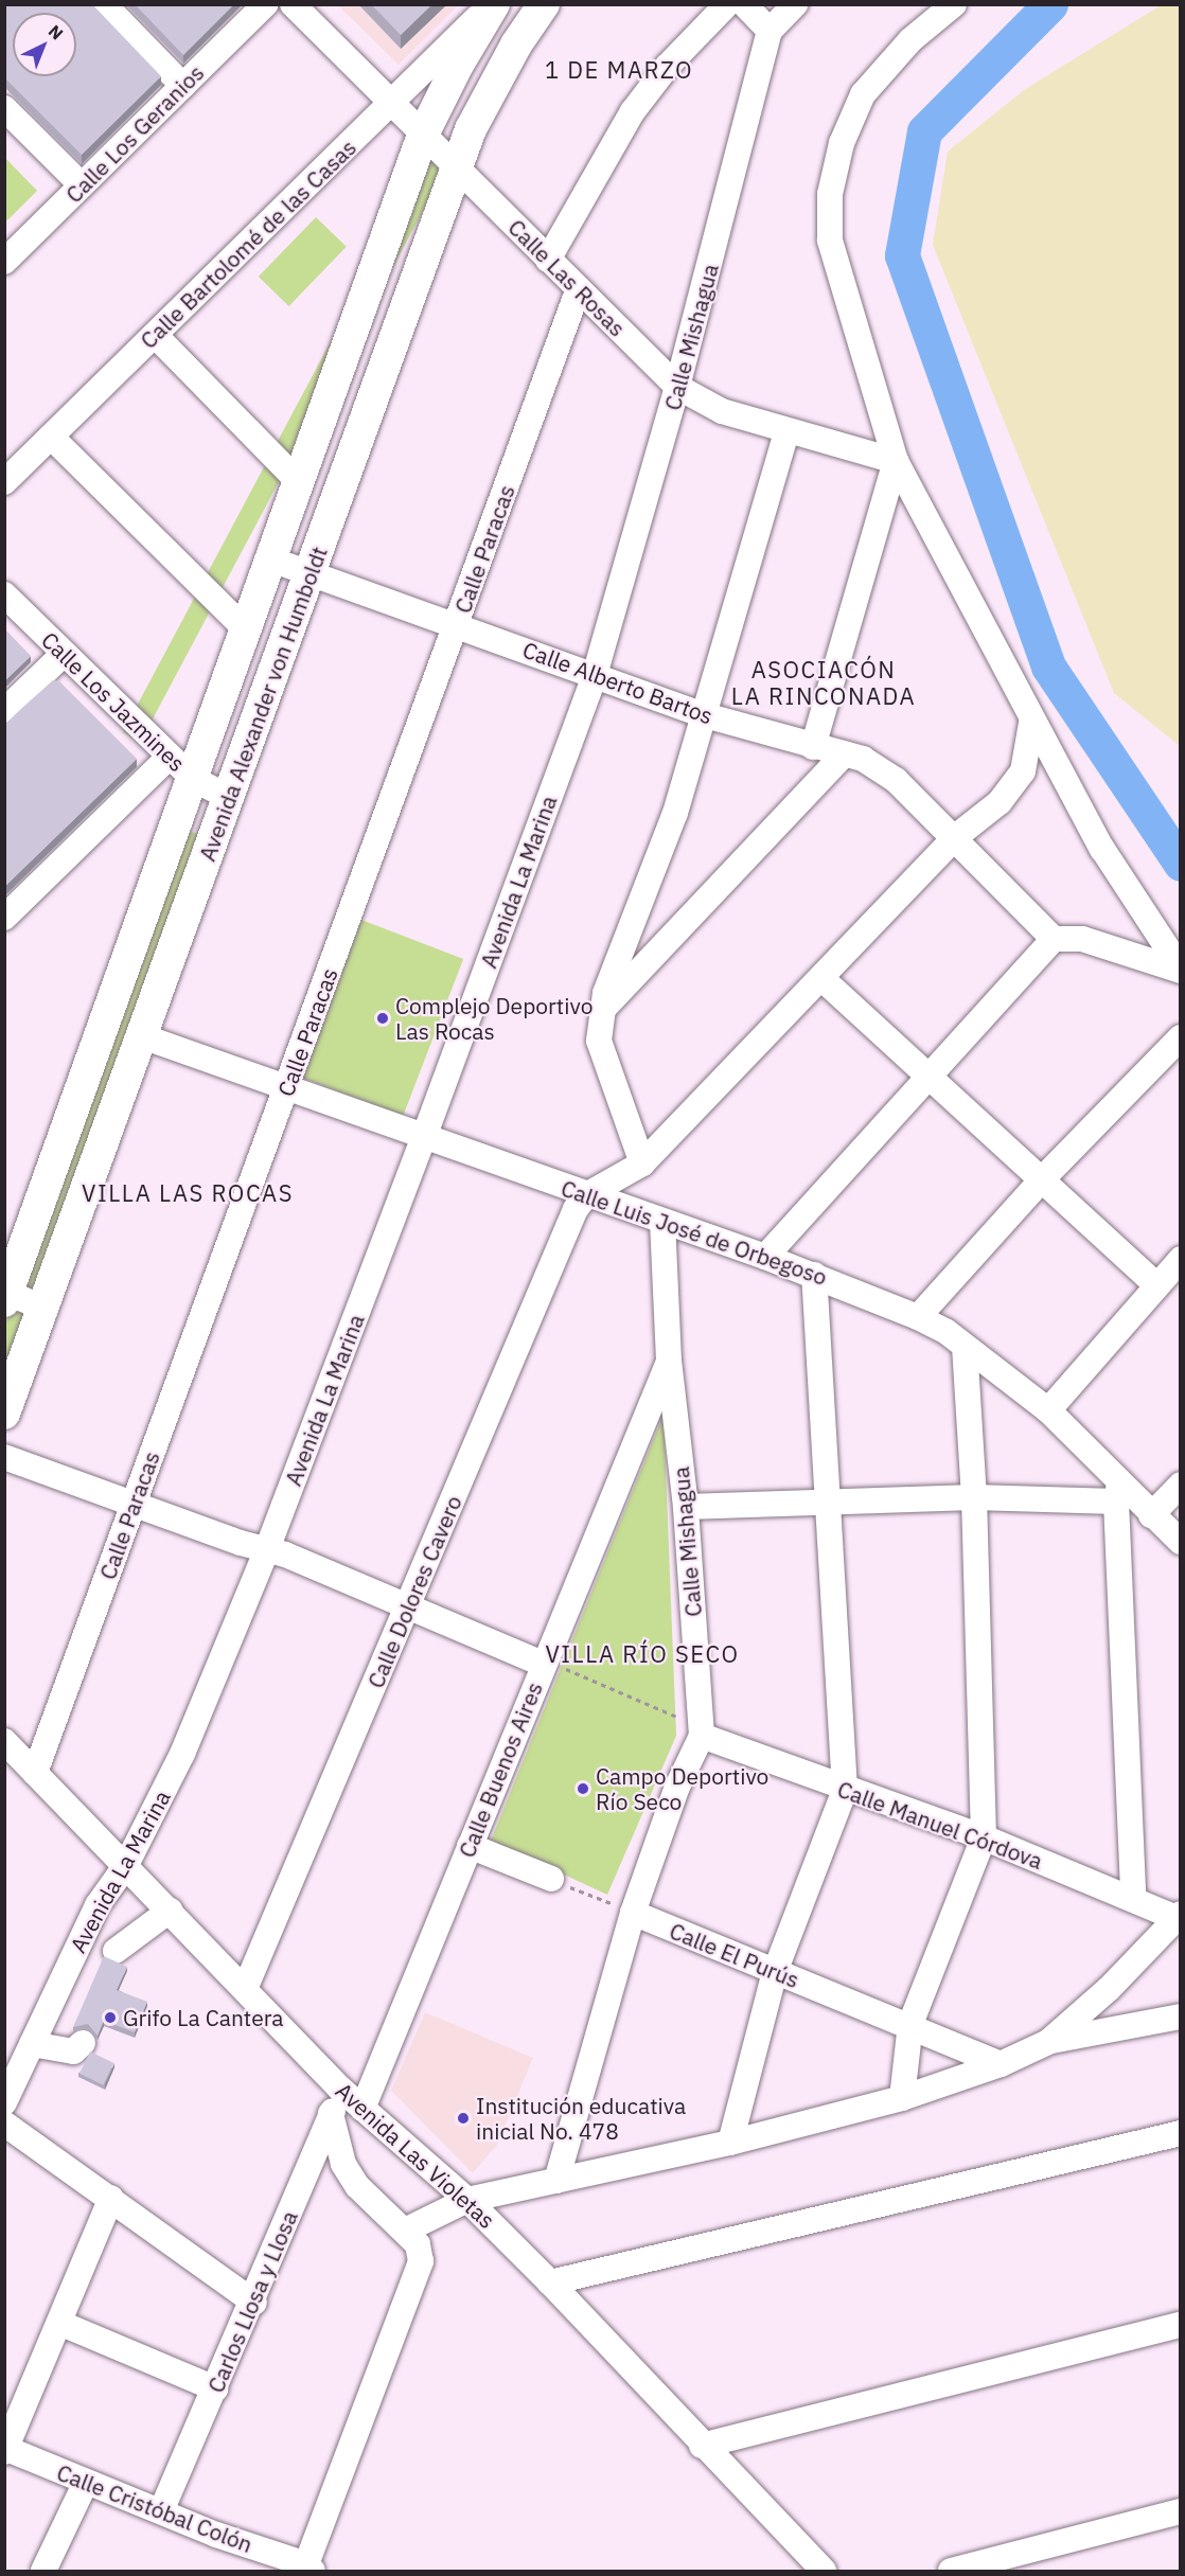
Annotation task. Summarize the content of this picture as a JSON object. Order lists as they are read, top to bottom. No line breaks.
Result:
{"streets":{"main road":["Avenida Alexander von Humboldt"],"street":["Calle Los Geranios","Calle Bartolomé de las Casas","Calle Las Rosas","Calle Mishagua","Calle Paracas","Calle Alberto Bartos","Calle Los Jazmines","Avenida La Marina","Calle Luis José de Orbegoso","Calle Dolores Cavero","Calle Buenos Aires","Calle Manuel Córdova","Calle El Purús","Avenida Las Violetas","Carlos Llosa y Llosa","Calle Cristóbal Colón"]},"crossings":[["Calle Bartolomé de las Casas","Calle Las Rosas"],["Calle Las Rosas","Calle Mishagua"],["Calle Las Rosas","Calle Paracas"],["Calle Las Rosas","Avenida Alexander von Humboldt"],["Calle Mishagua","Calle Alberto Bartos"],["Calle Mishagua","Avenida La Marina"],["Calle Mishagua","Calle Luis José de Orbegoso"],["Calle Mishagua","Calle Buenos Aires"],["Calle Mishagua","Calle Manuel Córdova"],["Calle Mishagua","Calle El Purús"],["Calle Paracas","Calle Alberto Bartos"],["Calle Paracas","Calle Luis José de Orbegoso"],["Calle Paracas","Avenida Las Violetas"],["Calle Alberto Bartos","Avenida Alexander von Humboldt"],["Calle Alberto Bartos","Avenida La Marina"],["Calle Los Jazmines","Avenida Alexander von Humboldt"],["Avenida Alexander von Humboldt","Calle Luis José de Orbegoso"],["Avenida La Marina","Calle Luis José de Orbegoso"],["Avenida La Marina","Avenida Las Violetas"],["Calle Luis José de Orbegoso","Calle Dolores Cavero"],["Calle Dolores Cavero","Avenida Las Violetas"],["Calle Buenos Aires","Avenida Las Violetas"],["Avenida Las Violetas","Carlos Llosa y Llosa"],["Carlos Llosa y Llosa","Calle Cristóbal Colón"]],"districts":["1 DE MARZO","ASOCIACÓN LA RINCONADA","VILLA LAS ROCAS","VILLA RÍO SECO"],"places":["Complejo Deportivo Las Rocas","Campo Deportivo Río Seco","Grifo La Cantera","Institución educativa inicial No. 478"],"north":"top right"}
